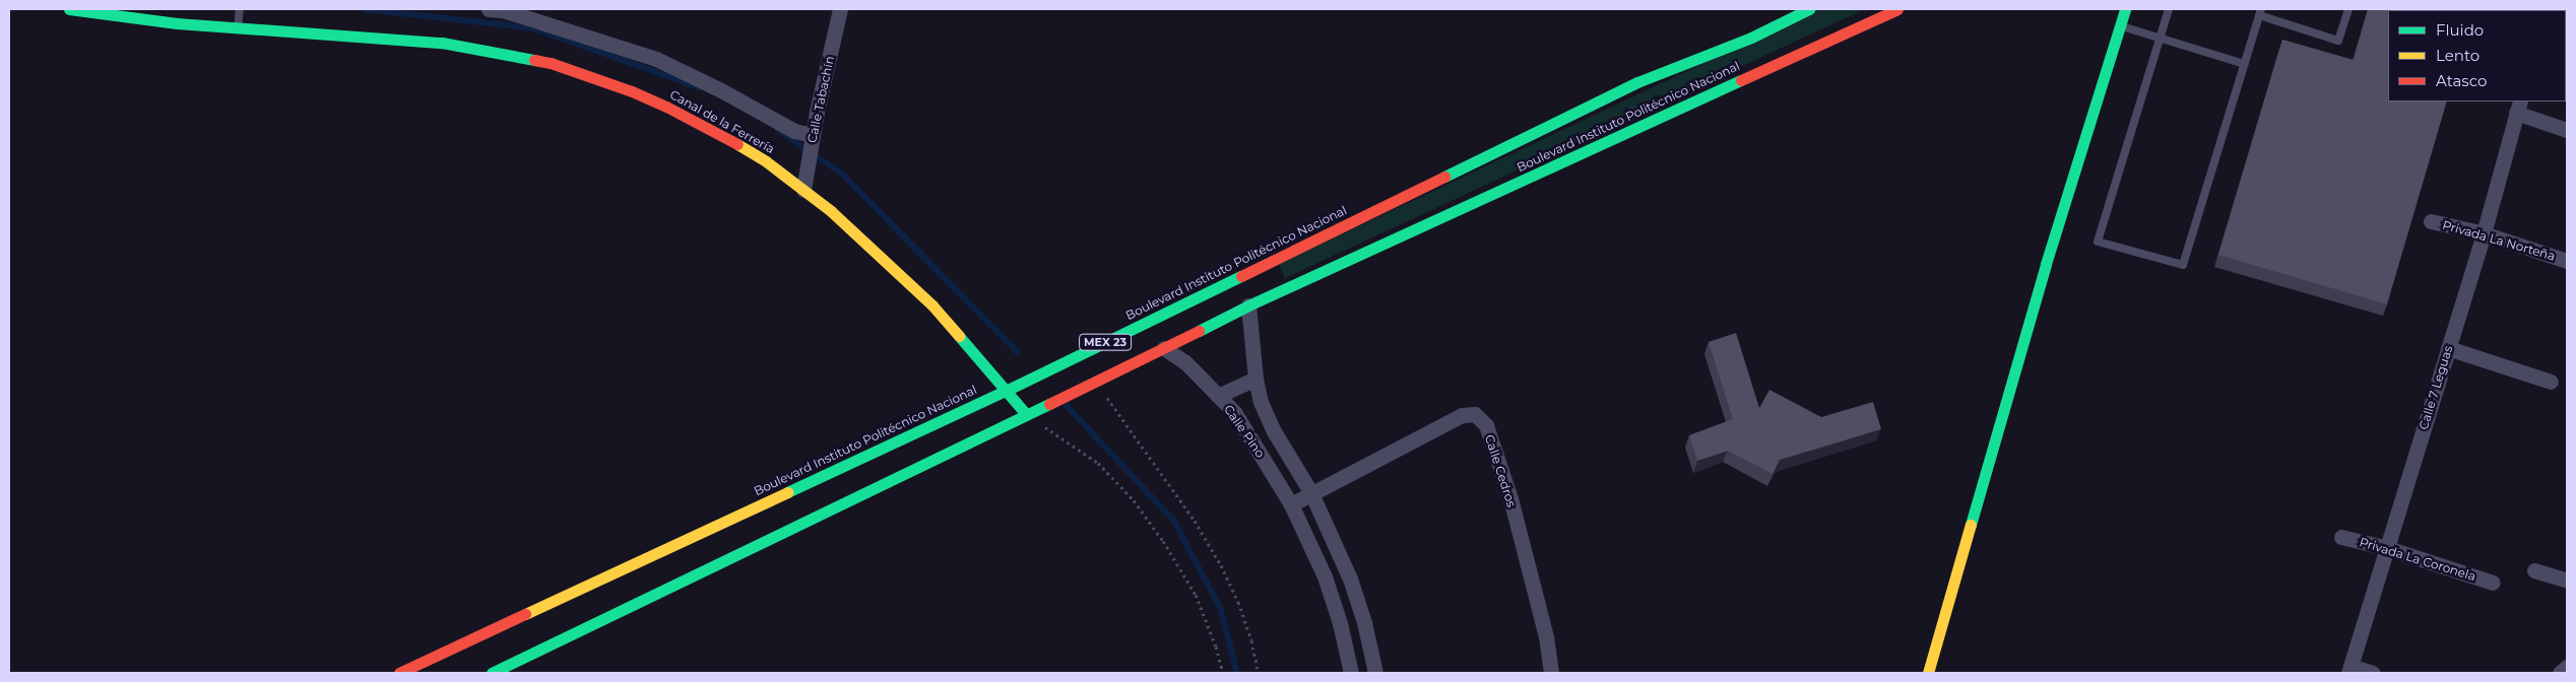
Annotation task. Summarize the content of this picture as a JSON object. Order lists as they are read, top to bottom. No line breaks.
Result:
{"streets":{"main road":["Boulevard Instituto Politécnico Nacional","Canal de la Ferrería","MEX 23"],"street":["Calle Tabachín","Privada La Norteña","Calle 7 Leguas","Calle Pino","Calle Cedros","Privada La Coronela"]},"crossings":[["Calle Tabachín","Canal de la Ferrería"],["Boulevard Instituto Politécnico Nacional","Canal de la Ferrería"],["Boulevard Instituto Politécnico Nacional","Calle Pino"],["Privada La Norteña","Calle 7 Leguas"],["Calle 7 Leguas","Privada La Coronela"],["Calle Pino","Calle Cedros"]],"legend":["Fluido","Lento","Atasco"]}
